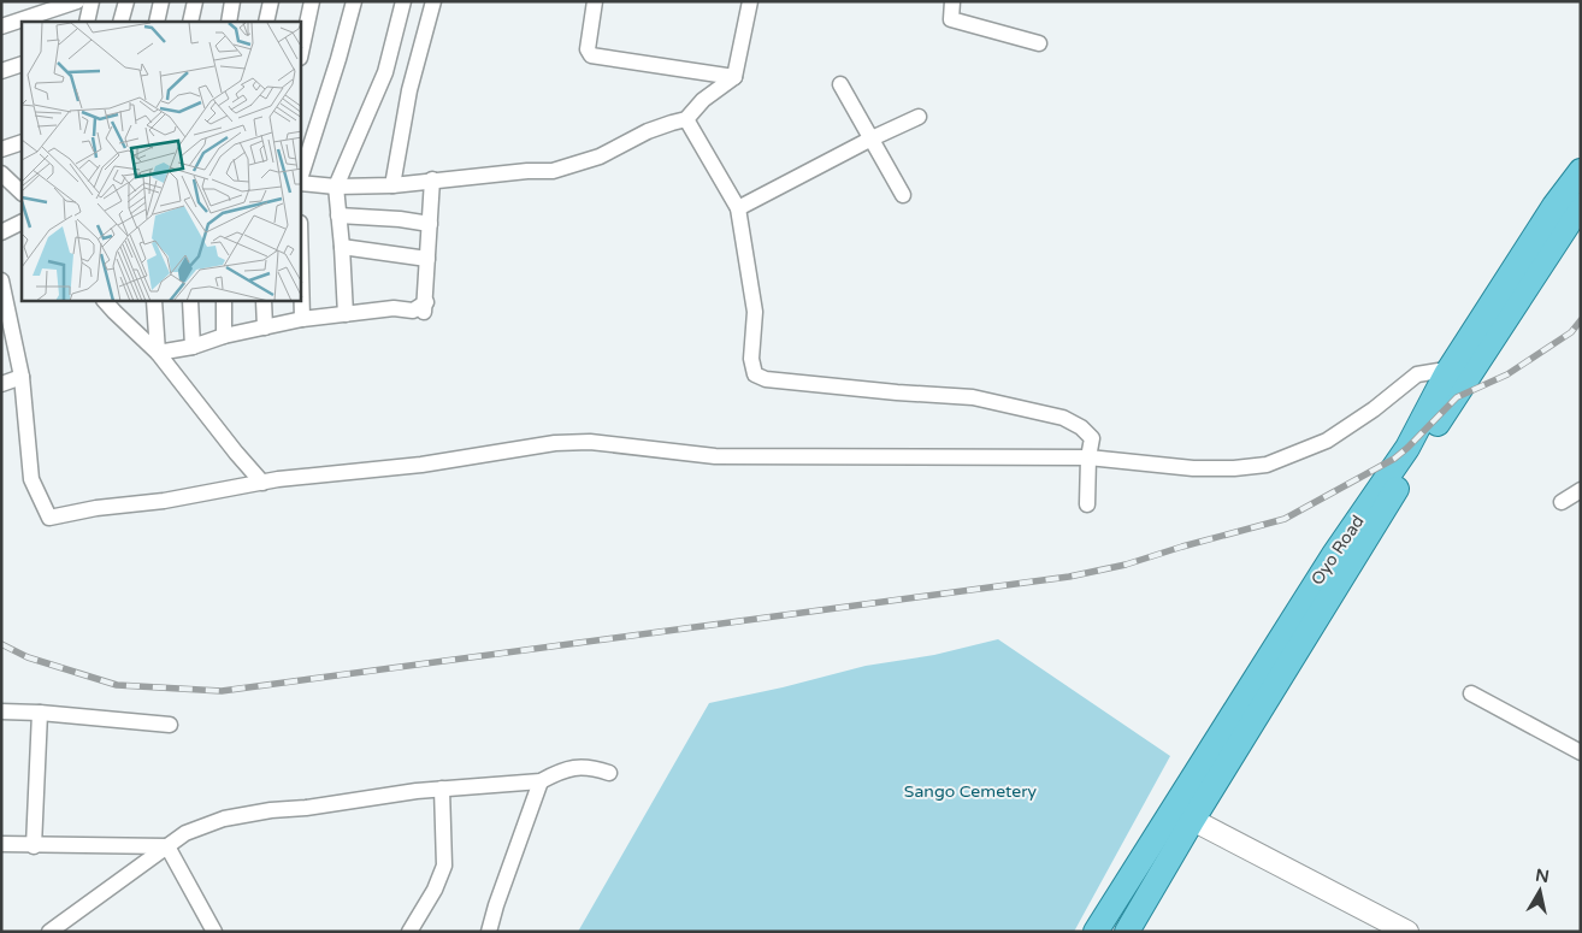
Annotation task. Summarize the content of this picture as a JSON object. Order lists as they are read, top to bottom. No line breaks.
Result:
{"streets":{"main road":["Oyo Road"]},"parks":["Sango Cemetery"],"north":"top"}
